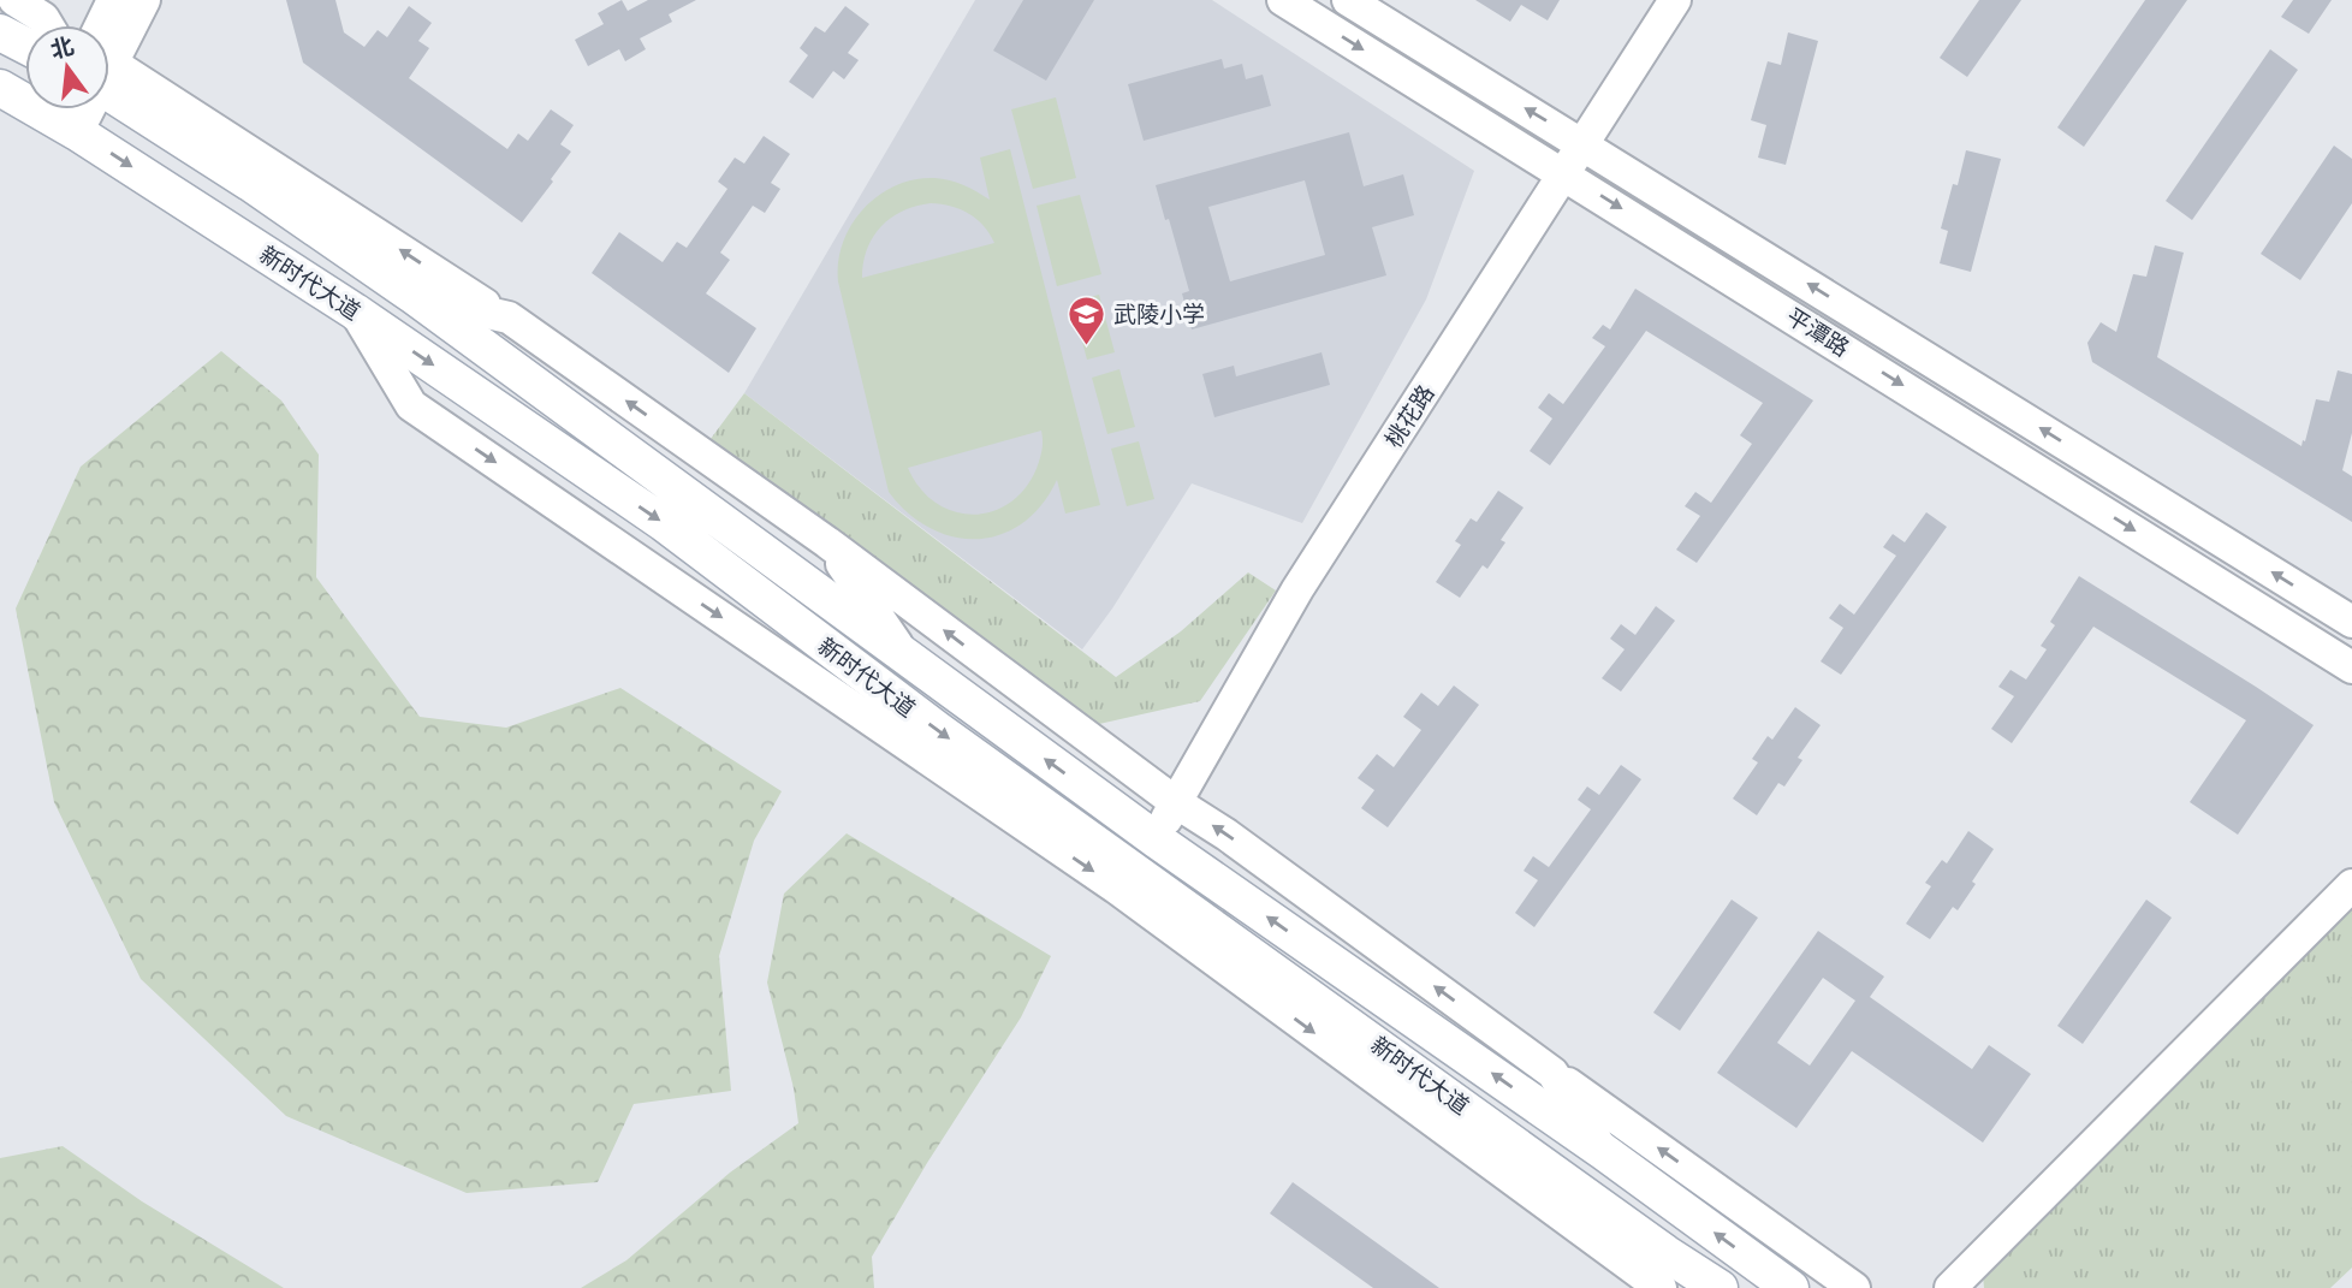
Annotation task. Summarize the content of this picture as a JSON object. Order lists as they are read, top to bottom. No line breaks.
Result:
{"streets":{"main road":["新时代大道"],"street":["平潭路","桃花路"]},"crossings":[["新时代大道","桃花路"],["平潭路","桃花路"]],"places":{"school or university":["武陵小学"]},"north":"top"}
